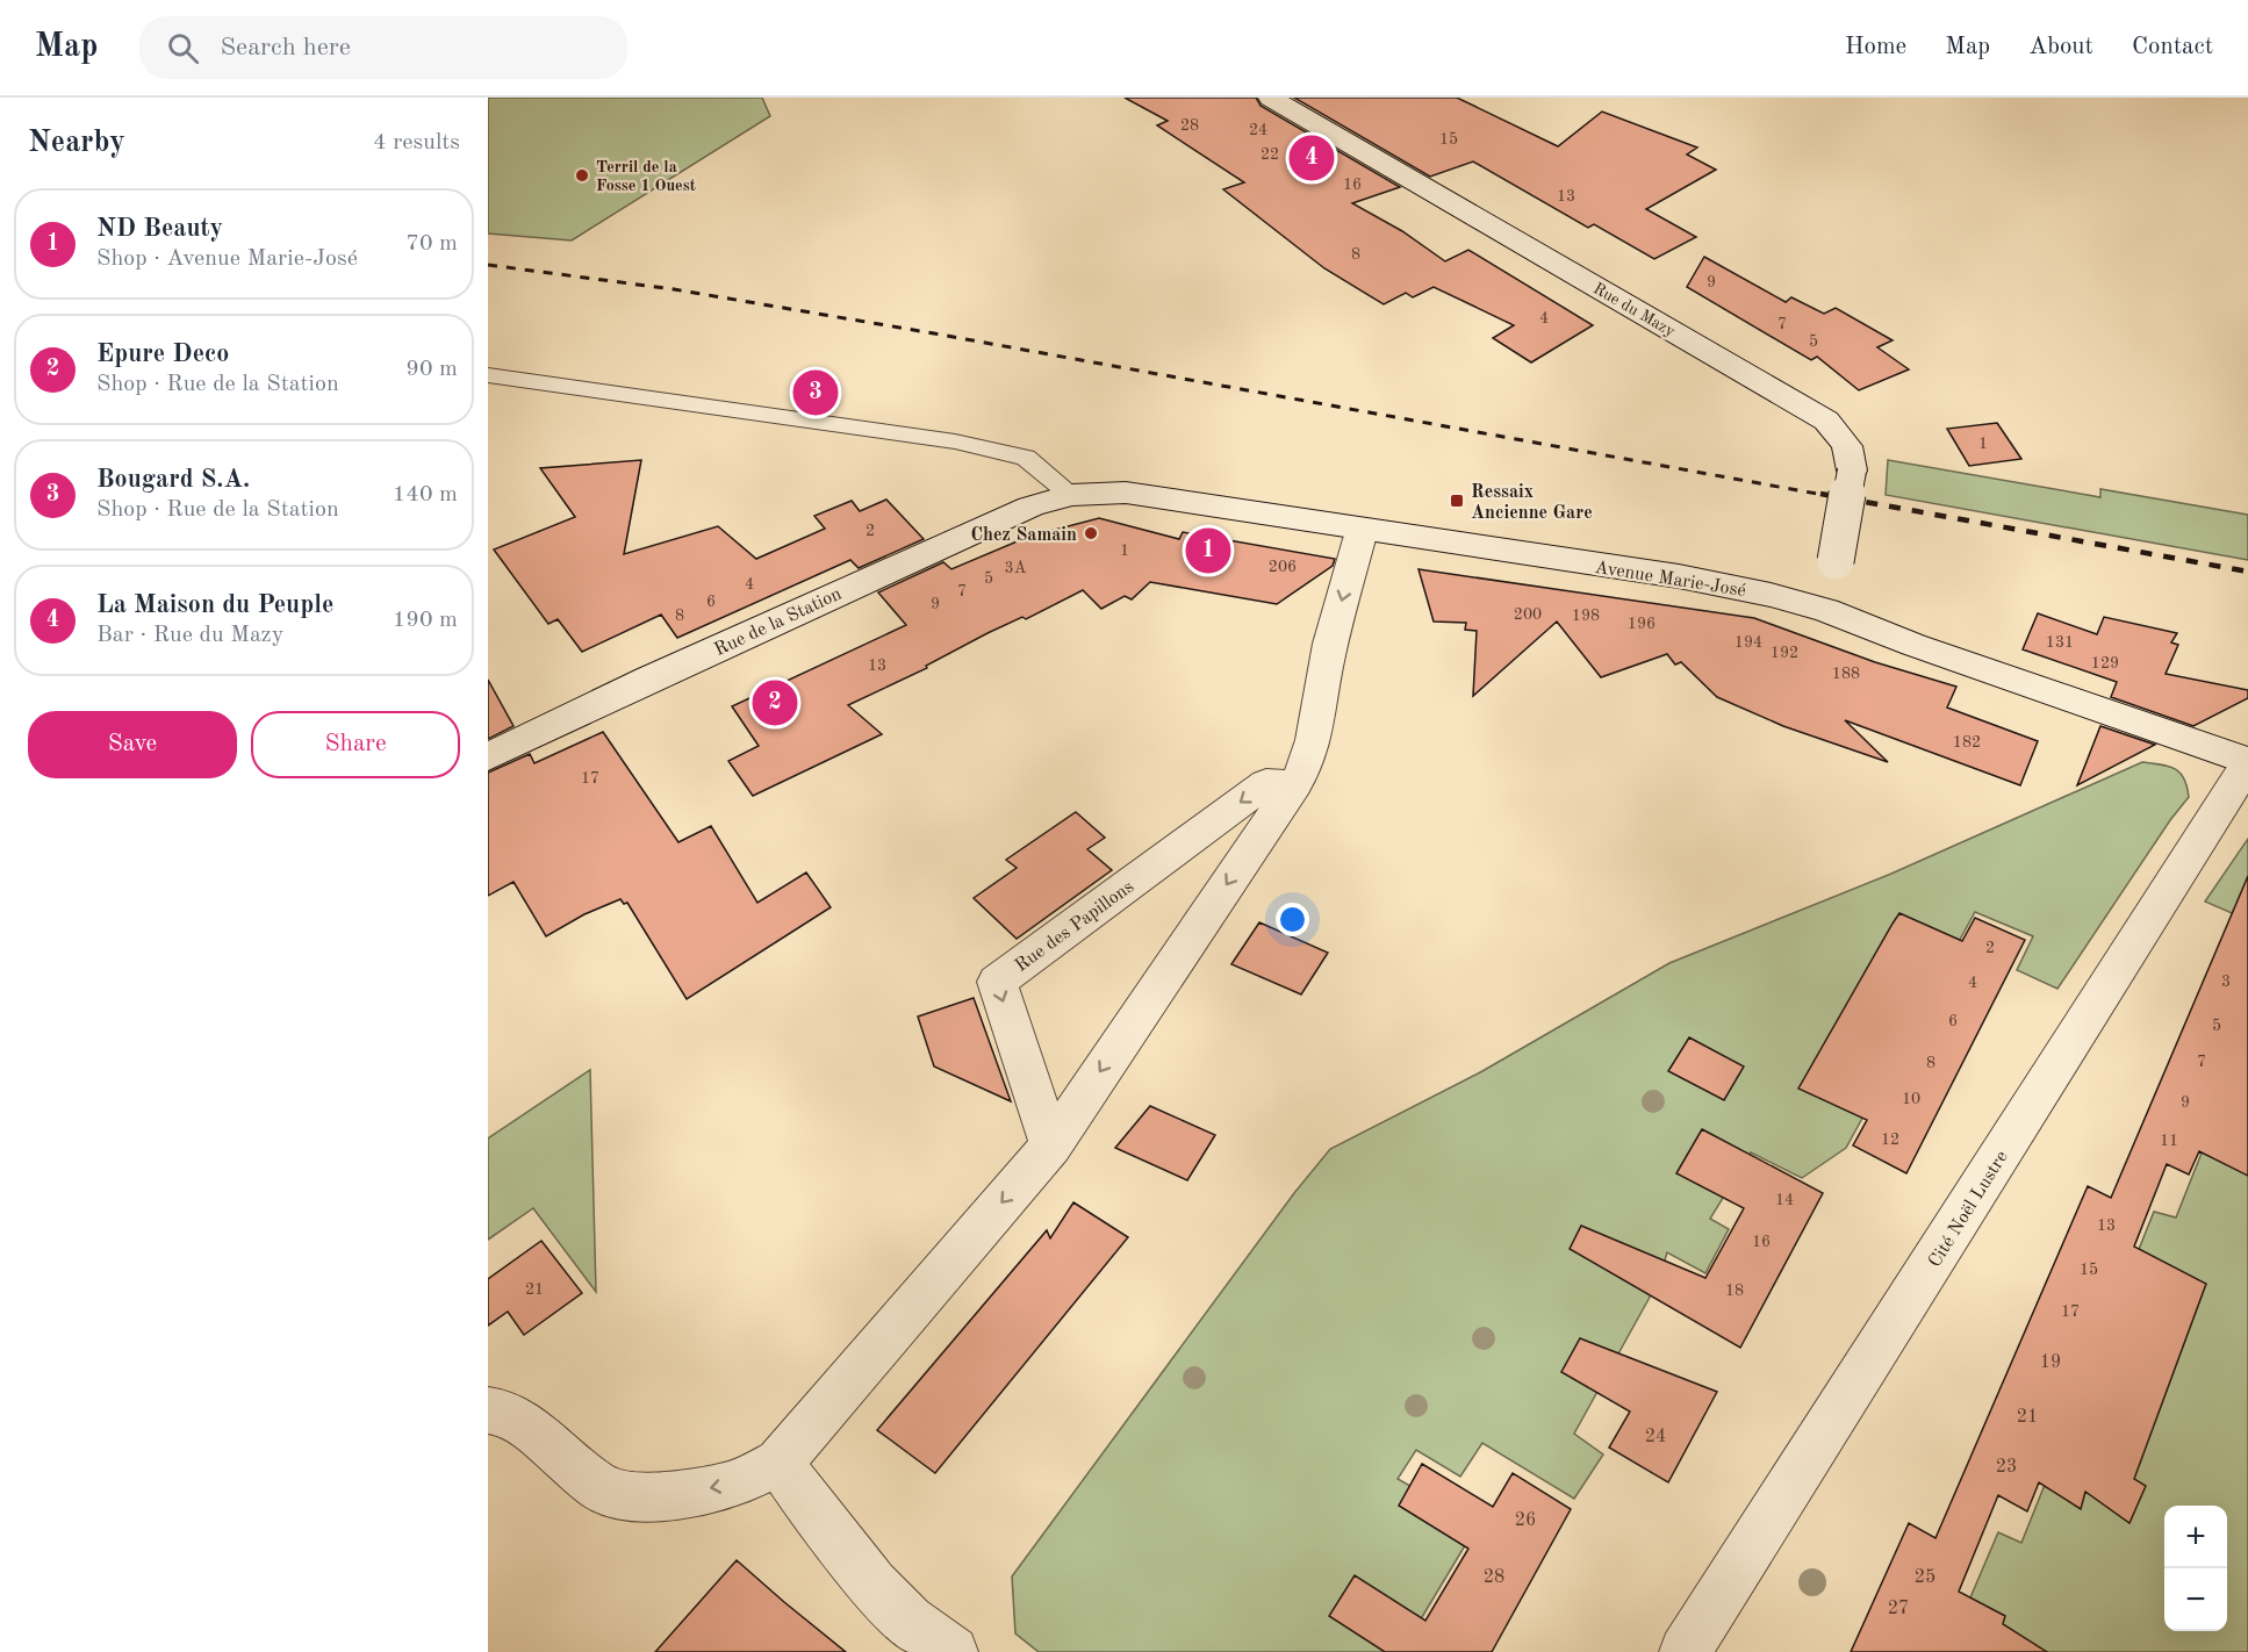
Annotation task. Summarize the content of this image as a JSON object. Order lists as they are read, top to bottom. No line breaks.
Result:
{"streets":{"street":["Rue du Mazy","Avenue Marie-José","Rue de la Station","Rue des Papillons","Cité Noël Lustre"]},"crossings":[["Rue du Mazy","Avenue Marie-José"],["Avenue Marie-José","Rue de la Station"],["Avenue Marie-José","Cité Noël Lustre"]],"places":{"other":["Terril de la Fosse 1 Ouest","Chez Samain"],"transit":["Ressaix Ancienne Gare"]},"house_numbers":["28","24","15","22","16","13","8","9","4","7","5","1","2","1","206","3A","5","4","7","6","9","200","8","198","196","194","131","192","129","13","188","182","17","2","3","4","6","5","7","8","10","9","12","11","14","13","16","15","21","18","17","19","21","24","23","26","28","25","27"],"page":{"header":"Map","search":"Search here","nav":["Home","Map","About","Contact"],"heading":["Nearby","4 results"],"pins":["4","3","1","2"],"list":[{"mark":"1","name":"ND Beauty","note":"Shop · Avenue Marie-José","value":"70 m"},{"mark":"2","name":"Epure Deco","note":"Shop · Rue de la Station","value":"90 m"},{"mark":"3","name":"Bougard S.A.","note":"Shop · Rue de la Station","value":"140 m"},{"mark":"4","name":"La Maison du Peuple","note":"Bar · Rue du Mazy","value":"190 m"}],"buttons":["Save","Share"],"map_buttons":["+","−"]}}
